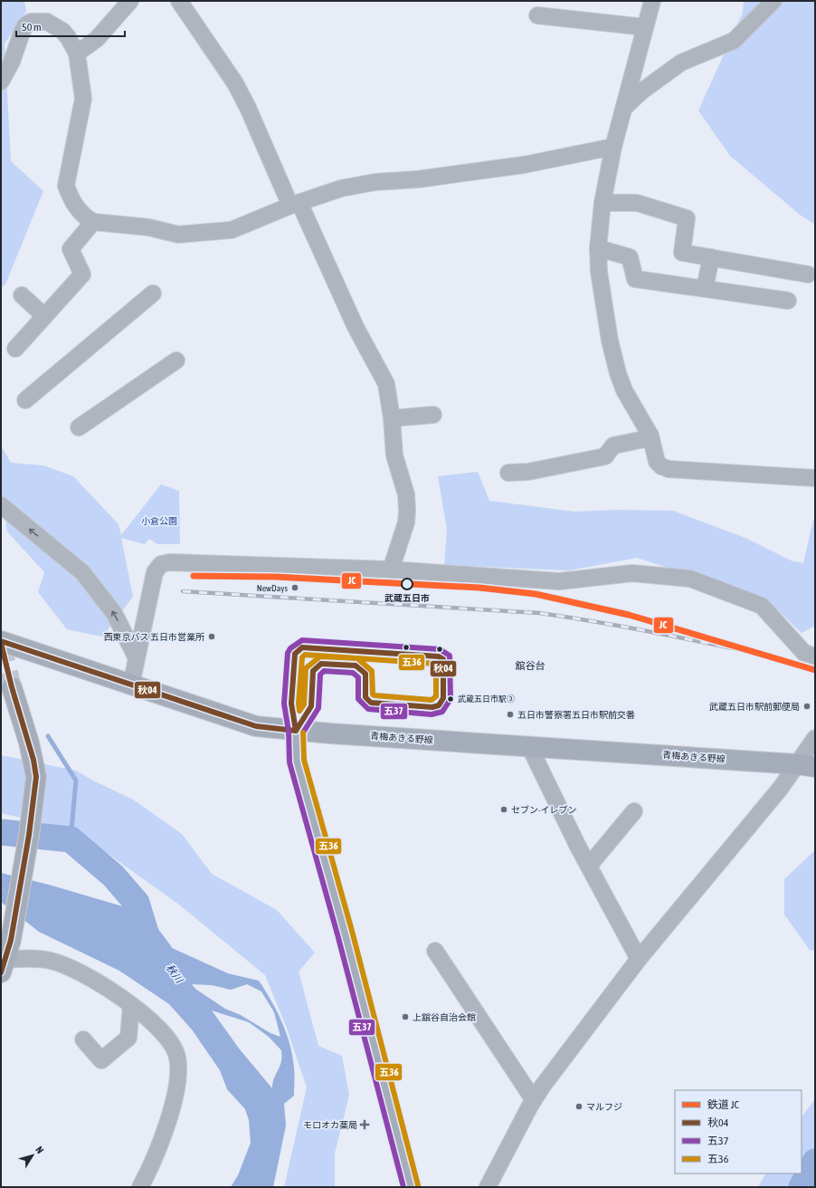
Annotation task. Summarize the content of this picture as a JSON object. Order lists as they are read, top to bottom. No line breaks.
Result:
{"streets":{"main road":["青梅あきる野線"]},"districts":["舘谷台"],"water":["秋川"],"parks":["小倉公園"],"places":{"other":["武蔵五日市","NewDays","西東京バス 五日市営業所","武蔵五日市駅③","武蔵五日市駅前郵便局","五日市警察署五日市駅前交番","セブン-イレブン","上舘谷自治会館","マルフジ"],"health":["モロオカ薬局"]},"lines":["rail line JC","transit line 五37","transit line 秋04","transit line 五36"],"legend":["鉄道 JC","秋04","五37","五36"],"scale_bar":"50 m","north":"top right"}
